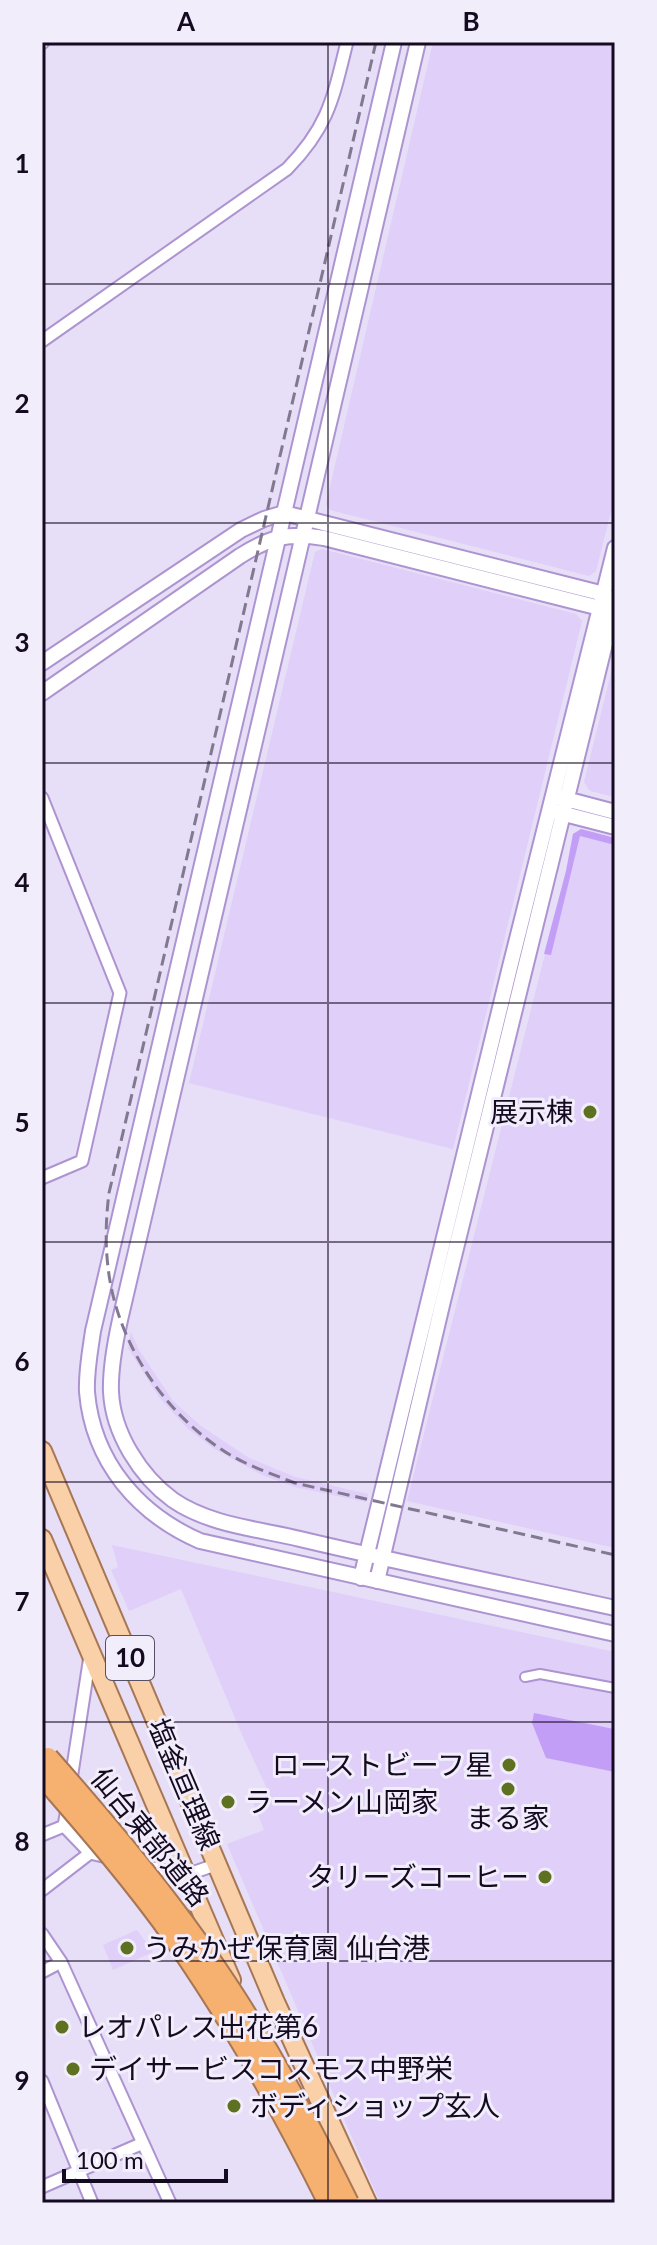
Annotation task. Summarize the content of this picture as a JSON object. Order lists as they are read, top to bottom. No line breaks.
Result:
{"streets":{"highway":["仙台東部道路"],"main road":["10","塩釜亘理線"]},"crossings":[["塩釜亘理線","仙台東部道路"]],"places":["展示棟","ローストビーフ星","まる家","ラーメン山岡家","タリーズコーヒー","うみかぜ保育園 仙台港","レオパレス出花第6","デイサービスコスモス中野栄","ボディショップ玄人"],"scale_bar":"100 m","grid":{"columns":["A","B"],"rows":["1","2","3","4","5","6","7","8","9"]}}
